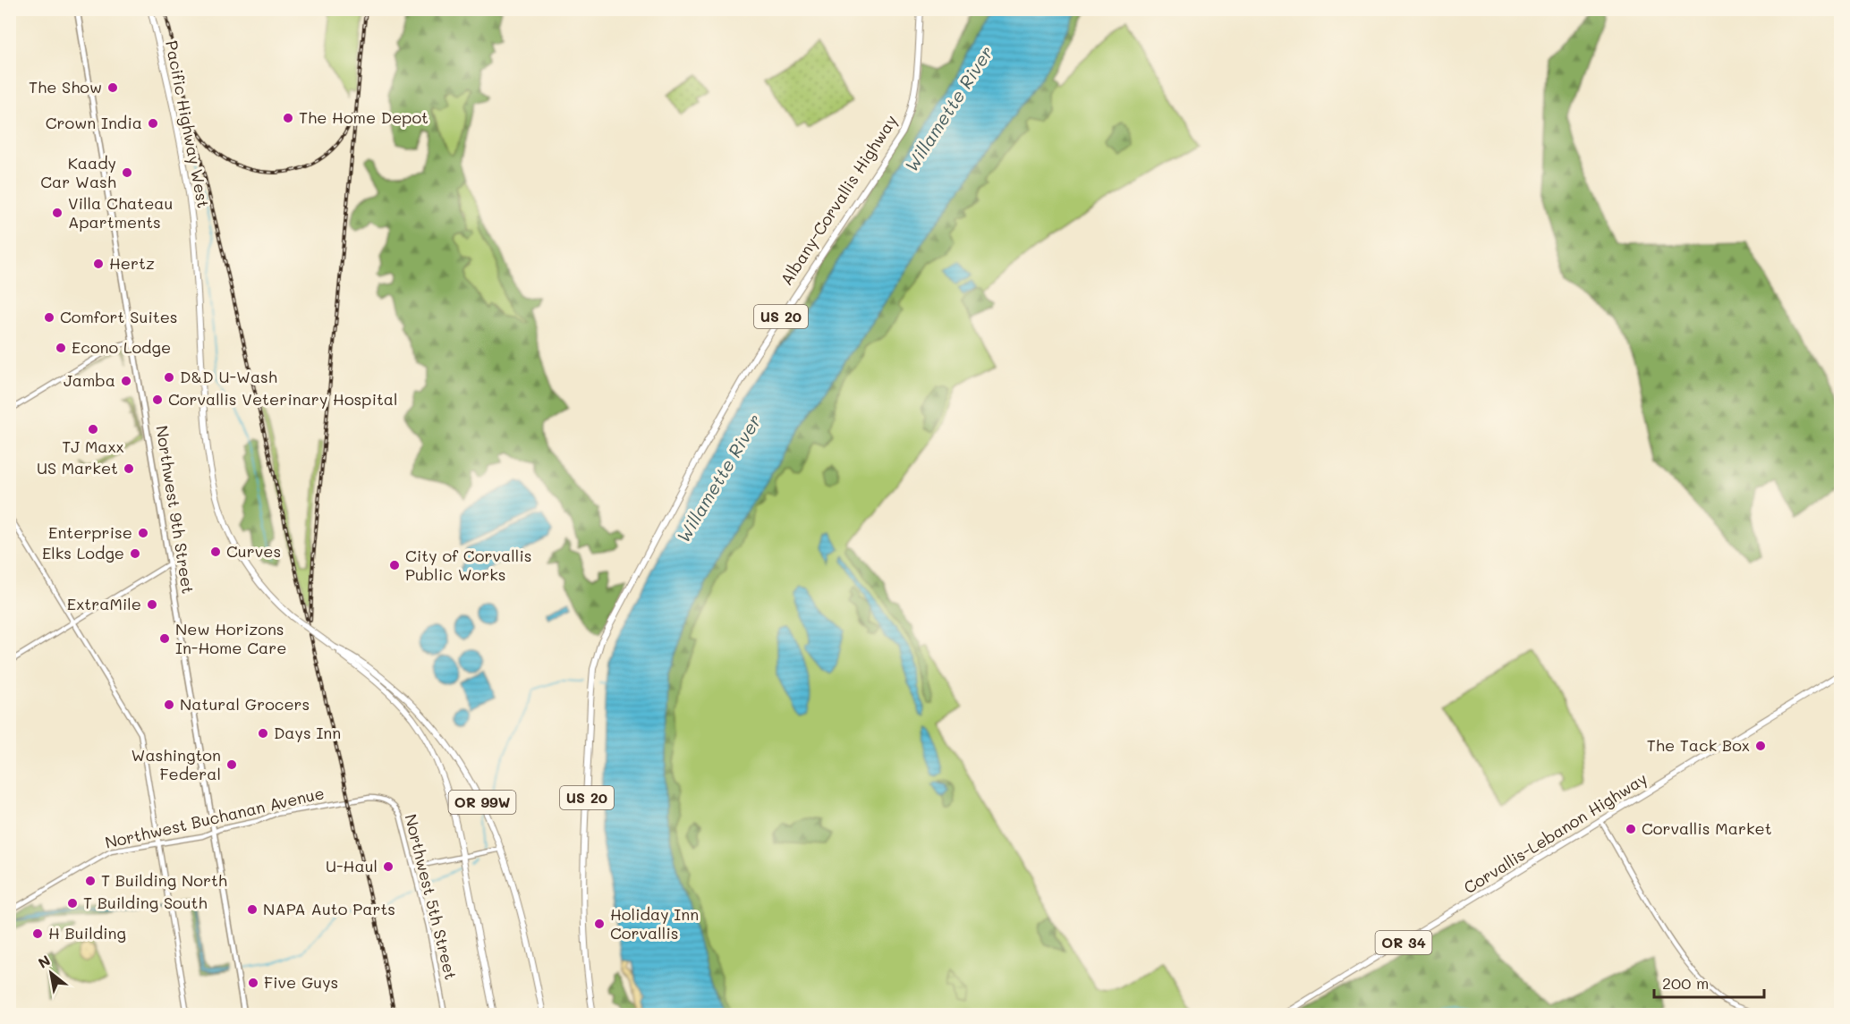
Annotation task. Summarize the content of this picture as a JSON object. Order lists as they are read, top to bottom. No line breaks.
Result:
{"streets":{"highway":["Pacific Highway West","Albany-Corvallis Highway","US 20","OR 99W","Corvallis-Lebanon Highway","OR 34"],"main road":["Northwest 9th Street"],"street":["Northwest Buchanan Avenue","Northwest 5th Street"]},"crossings":[["Pacific Highway West","OR 99W"],["Northwest 9th Street","Northwest Buchanan Avenue"],["Northwest Buchanan Avenue","Northwest 5th Street"]],"water":["Willamette River"],"places":["The Show","The Home Depot","Crown India","Kaady Car Wash","Villa Chateau Apartments","Hertz","Comfort Suites","Econo Lodge","D&D U-Wash","Jamba","Corvallis Veterinary Hospital","TJ Maxx","US Market","Enterprise","Curves","Elks Lodge","City of Corvallis Public Works","ExtraMile","New Horizons In-Home Care","Natural Grocers","Days Inn","The Tack Box","Washington Federal","Corvallis Market","U-Haul","T Building North","T Building South","NAPA Auto Parts","Holiday Inn Corvallis","H Building","Five Guys"],"scale_bar":"200 m","north":"top left"}
